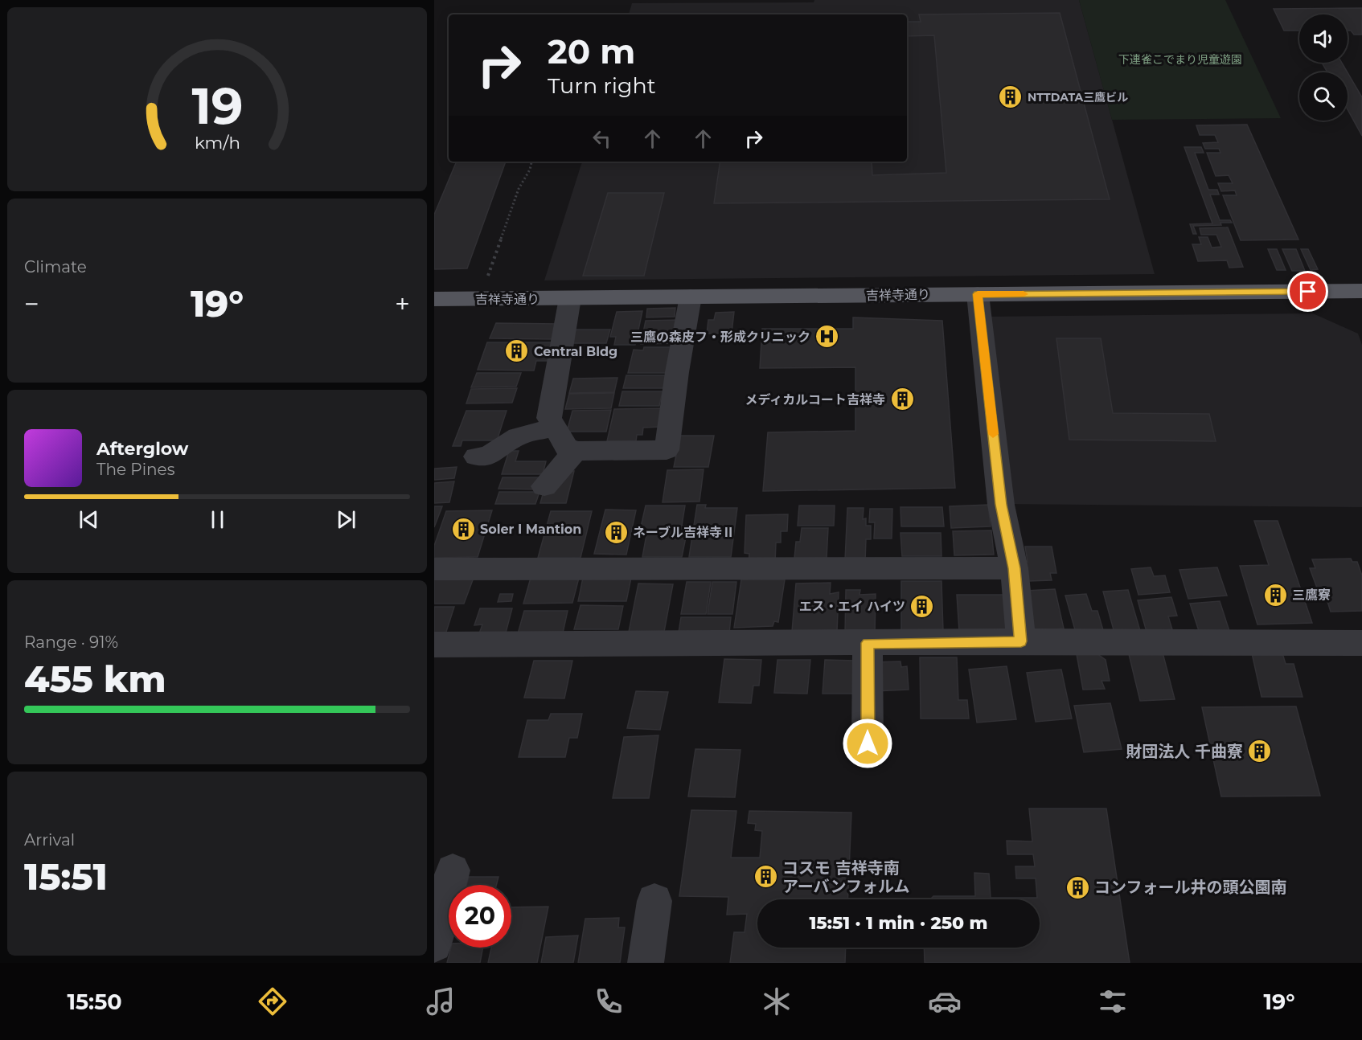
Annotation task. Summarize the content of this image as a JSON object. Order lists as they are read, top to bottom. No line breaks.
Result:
{"streets":{"main road":["吉祥寺通り"]},"parks":["下連雀こでまり児童遊園"],"places":{"building":["NTTDATA三鷹ビル","Central Bldg","メディカルコート吉祥寺","Soler I Mantion","ネーブル吉祥寺Ⅱ","三鷹寮","エス・エイ ハイツ","財団法人 千曲寮","コスモ 吉祥寺南 アーバンフォルム","コンフォール井の頭公園南"],"hospital":["三鷹の森皮フ・形成クリニック"]},"page":{"turn":["20 m","Turn right"],"tile":["Climate",["Range · 91%","455 km"],["Arrival","15:51"]],"heat":["−","19°","+"],"song":["Afterglow","The Pines"],"limit":"20","trip":"15:51 · 1 min · 250 m","tabs":["15:50","19°"],"gauge":["19","km/h"]}}
